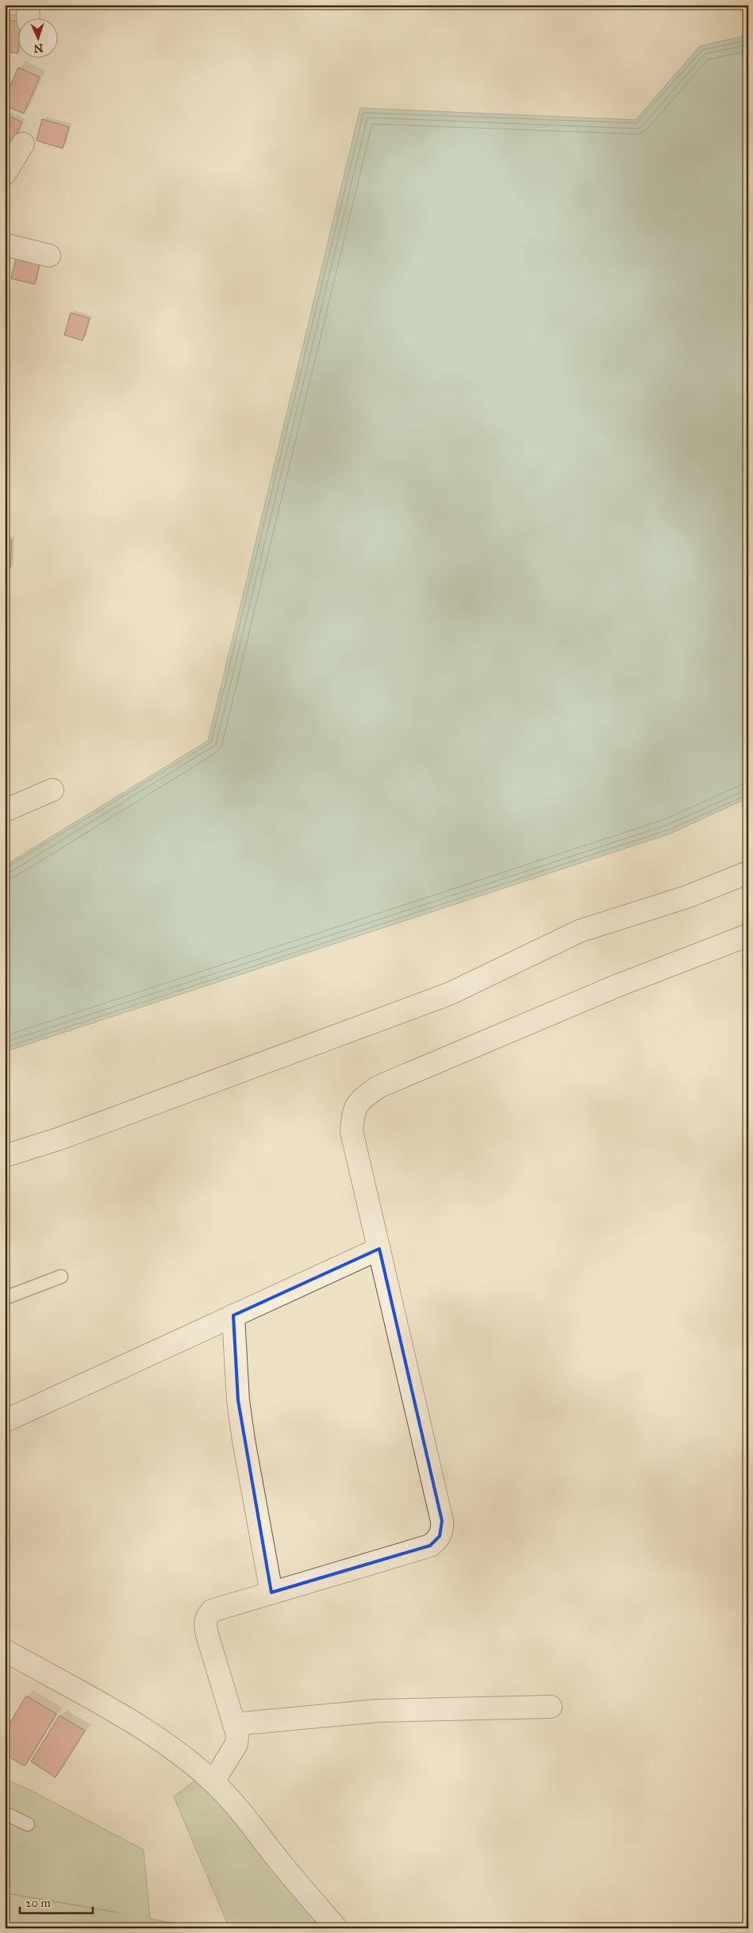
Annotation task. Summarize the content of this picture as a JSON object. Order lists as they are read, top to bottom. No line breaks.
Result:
{"scale_bar":"20 m","north":"bottom"}
